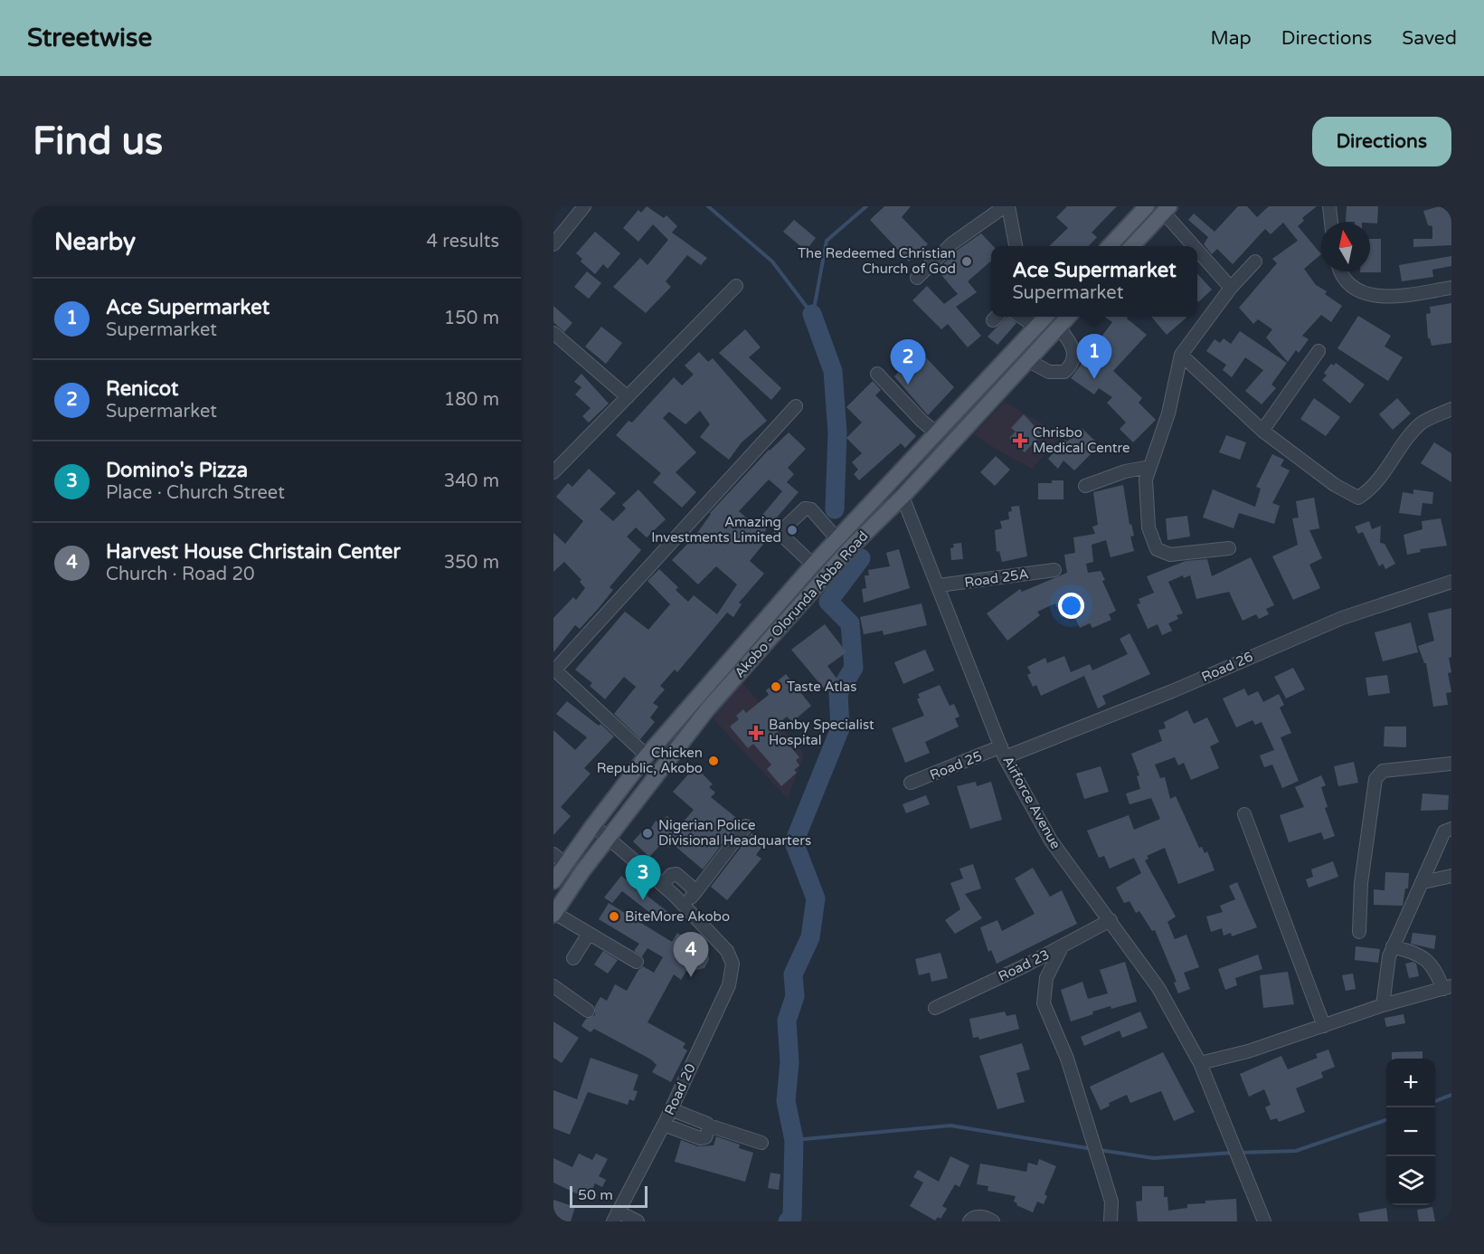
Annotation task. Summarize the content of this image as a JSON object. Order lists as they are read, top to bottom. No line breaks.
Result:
{"streets":{"main road":["Akobo - Olorunda Abba Road"],"street":["Road 25A","Road 26","Road 25","Airforce Avenue","Road 23","Road 20"]},"crossings":[["Road 25A","Airforce Avenue"],["Akobo - Olorunda Abba Road","Airforce Avenue"],["Road 26","Road 25"],["Road 26","Airforce Avenue"],["Road 25","Airforce Avenue"],["Airforce Avenue","Road 23"]],"places":{"other":["The Redeemed Christian Church of God","Amazing Investments Limited","Taste Atlas","Chicken Republic, Akobo","Nigerian Police Divisional Headquarters","BiteMore Akobo"],"health":["Chrisbo Medical Centre","Banby Specialist Hospital"]},"scale_bar":"50 m","north":"top","page":{"header":"Streetwise","nav":["Map","Directions","Saved"],"buttons":"Directions","title":"Find us","heading":["Nearby","4 results"],"popup":["Ace Supermarket","Supermarket"],"list":[{"mark":"1","name":"Ace Supermarket","note":"Supermarket","value":"150 m"},{"mark":"2","name":"Renicot","note":"Supermarket","value":"180 m"},{"mark":"3","name":"Domino's Pizza","note":"Place · Church Street","value":"340 m"},{"mark":"4","name":"Harvest House Christain Center","note":"Church · Road 20","value":"350 m"}],"pins":["1","2","3","4"],"map_buttons":["+","−"],"scale":"50 m"}}
